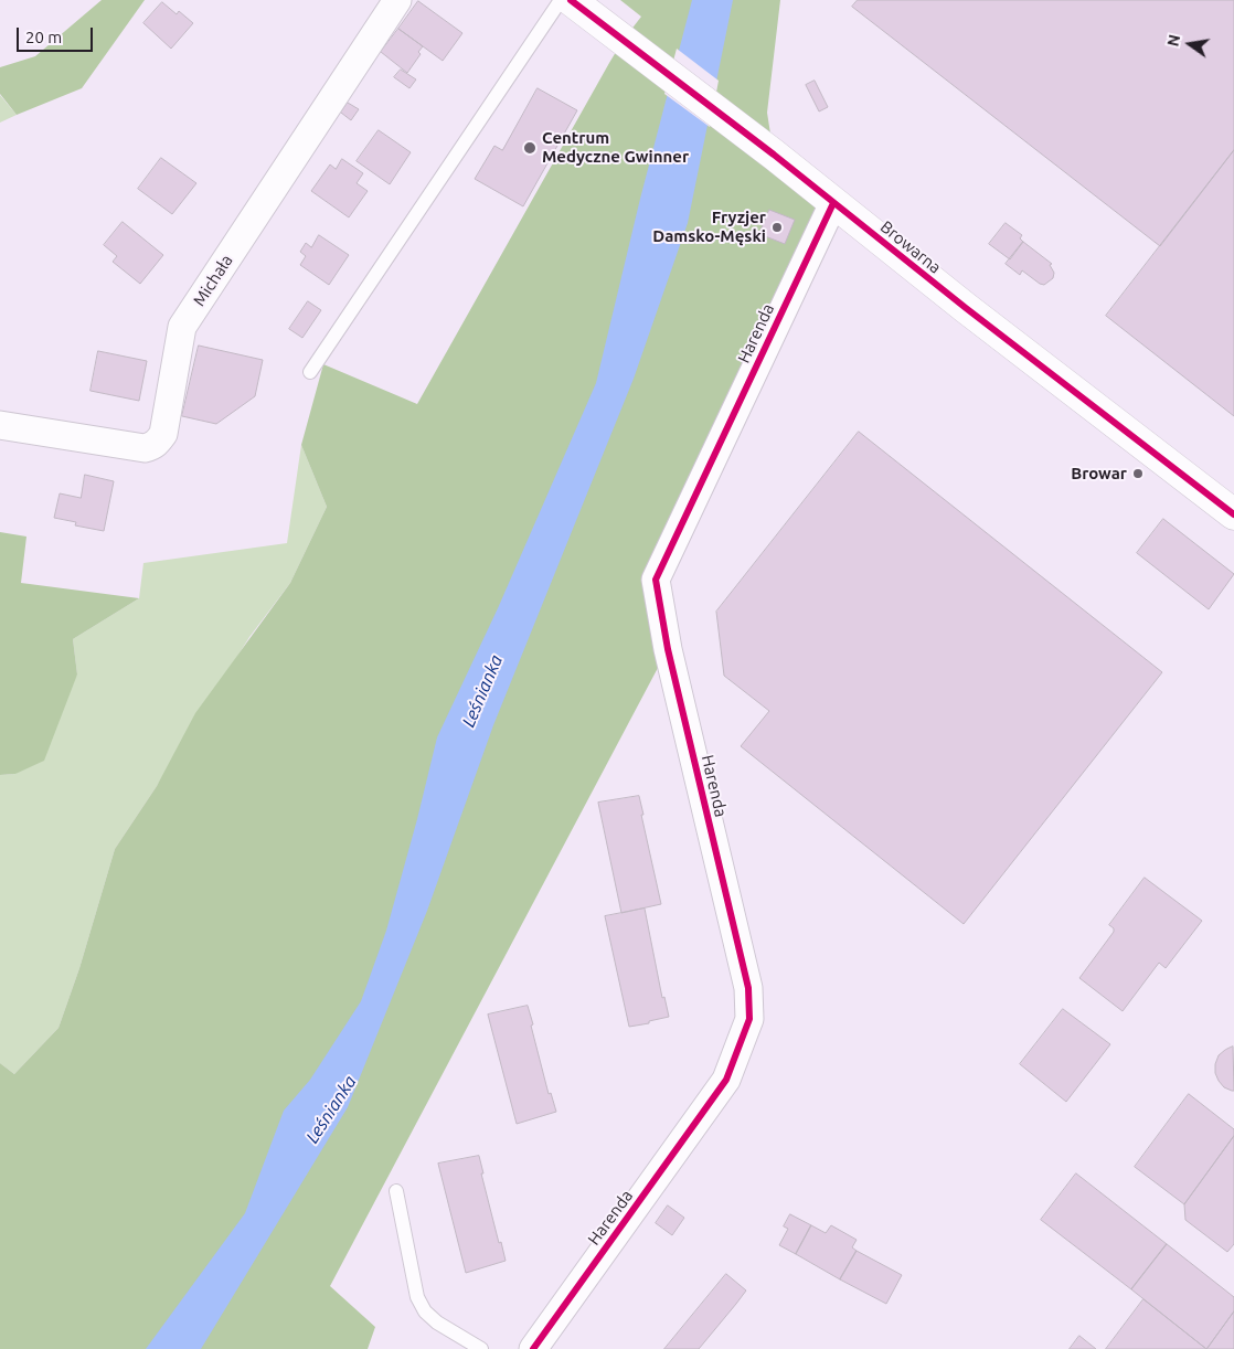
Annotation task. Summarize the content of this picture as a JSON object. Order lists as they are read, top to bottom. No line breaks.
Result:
{"streets":{"street":["Browarna","Michała","Harenda"]},"crossings":[["Browarna","Harenda"]],"water":["Leśnianka"],"places":["Centrum Medyczne Gwinner","Fryzjer Damsko-Męski","Browar"],"scale_bar":"20 m","north":"left"}
